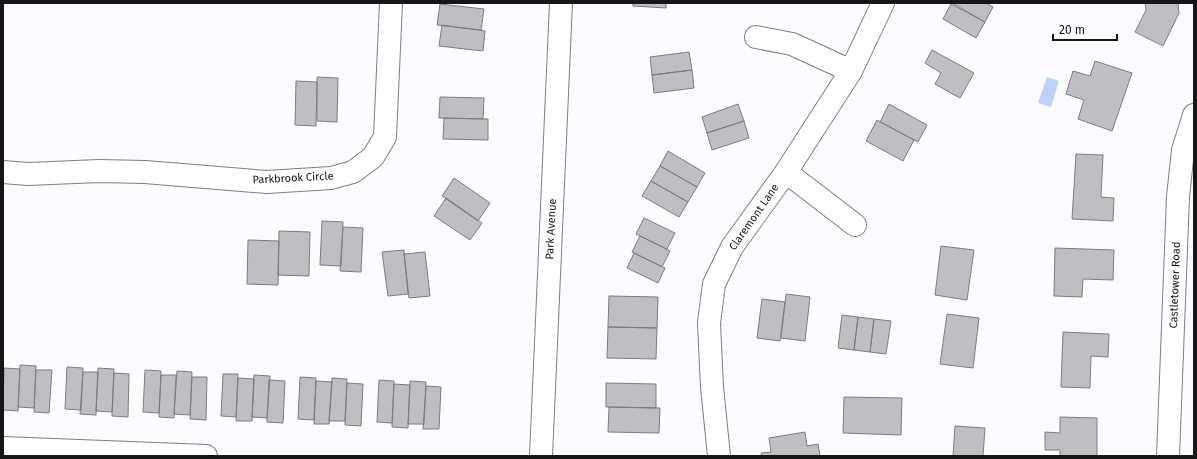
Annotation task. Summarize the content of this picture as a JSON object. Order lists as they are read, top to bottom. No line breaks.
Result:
{"streets":{"street":["Parkbrook Circle","Claremont Lane","Park Avenue","Castletower Road"]},"scale_bar":"20 m"}
